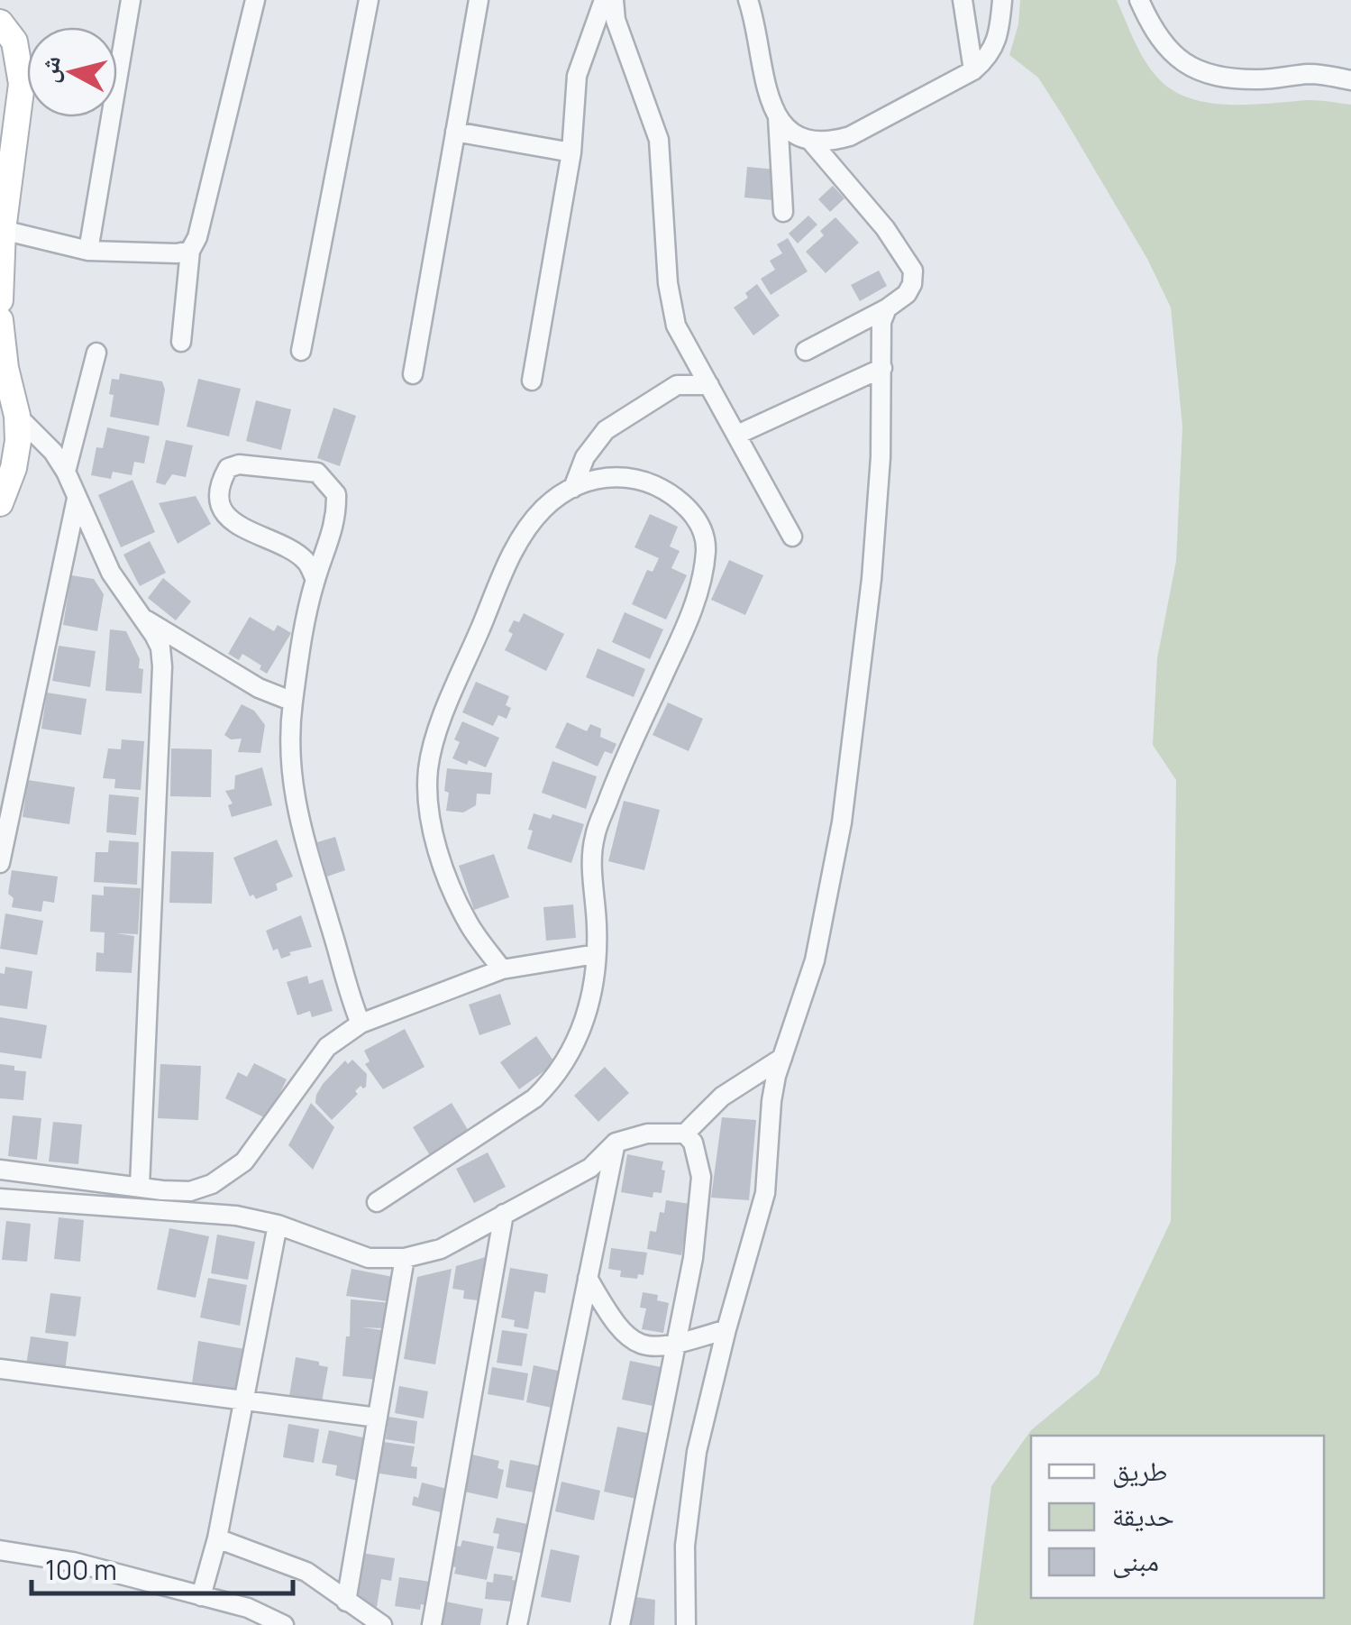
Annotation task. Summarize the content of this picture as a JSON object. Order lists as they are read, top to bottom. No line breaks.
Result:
{"legend":["طريق","حديقة","مبنى"],"scale_bar":"100 m","north":"left"}
